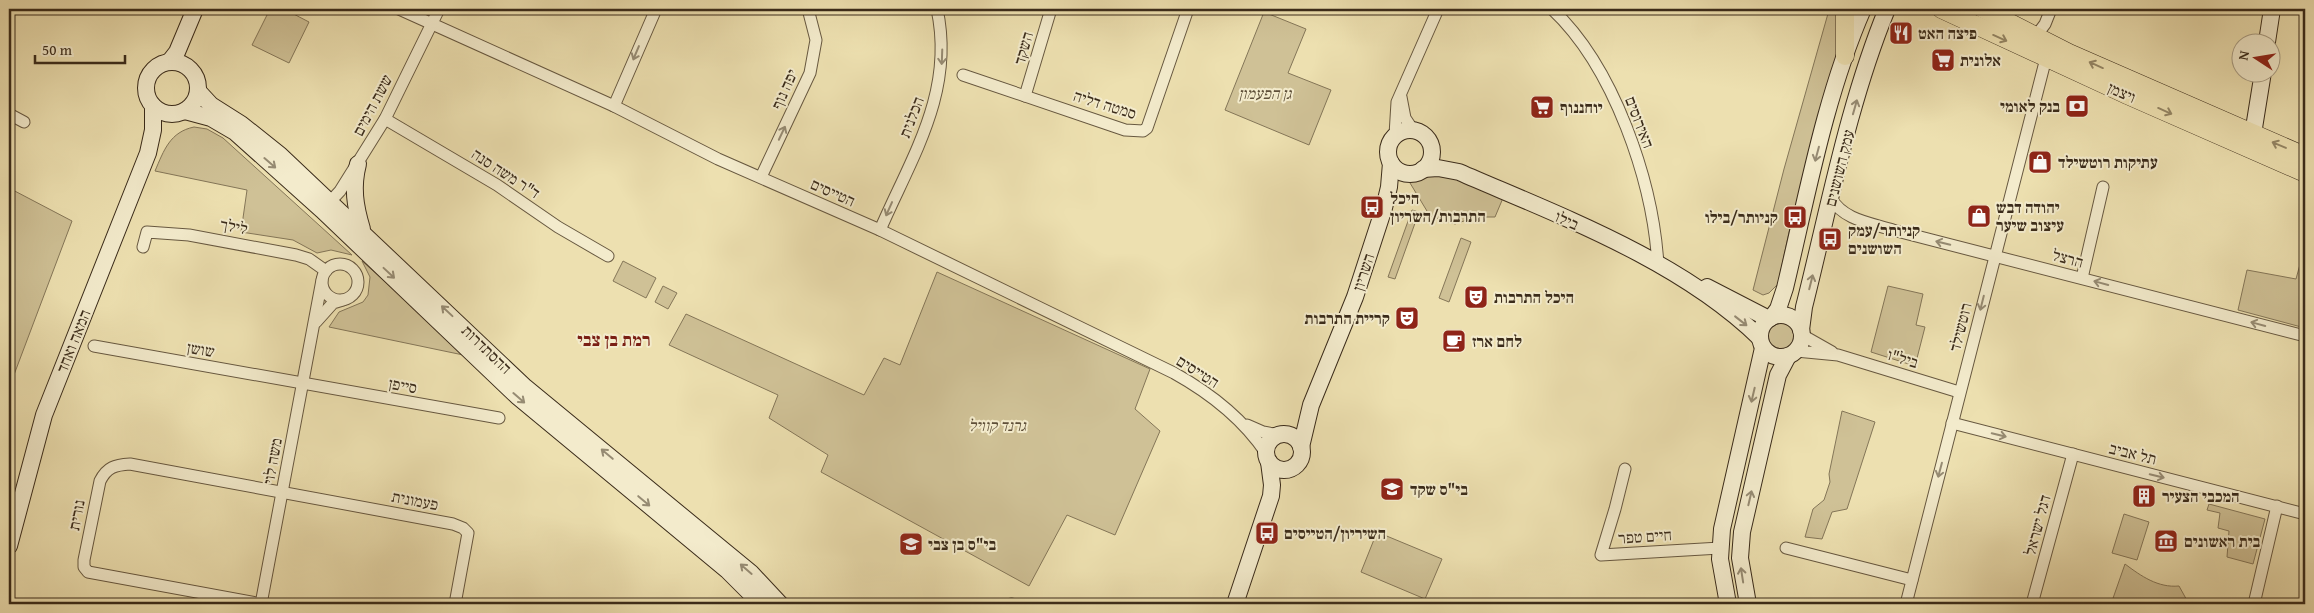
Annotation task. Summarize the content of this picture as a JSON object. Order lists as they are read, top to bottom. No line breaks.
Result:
{"streets":{"main road":["ויצמן"],"street":["השקד","יפה נוף","סמטה דליה","ששת הימים","הכלנית","האירוסים","עמק השושנים","ד\"ר משה סנה","הטייסים","בילו","לילך","הרצל","השריון","רוטשילד","המאה ואחד","שושן","ההסתדרות","ביל\"ו","סייפן","תל אביב","משה לוי","פעמונית","נורית","דגל ישראל","חיים טפר"]},"crossings":[["השקד","סמטה דליה"],["יפה נוף","הטייסים"],["ויצמן","רוטשילד"],["ששת הימים","ד\"ר משה סנה"],["ששת הימים","הטייסים"],["ששת הימים","ההסתדרות"],["הכלנית","הטייסים"],["האירוסים","בילו"],["עמק השושנים","בילו"],["עמק השושנים","הרצל"],["עמק השושנים","ביל\"ו"],["הטייסים","השריון"],["בילו","השריון"],["בילו","ביל\"ו"],["לילך","משה לוי"],["הרצל","רוטשילד"],["רוטשילד","ביל\"ו"],["רוטשילד","תל אביב"],["המאה ואחד","ההסתדרות"],["שושן","סייפן"],["שושן","משה לוי"],["סייפן","משה לוי"],["תל אביב","דגל ישראל"],["משה לוי","פעמונית"],["משה לוי","נורית"],["פעמונית","נורית"]],"one_way":["יפה נוף","הכלנית","הרצל","רוטשילד","תל אביב"],"districts":["רמת בן צבי"],"parks":["גן הפעמון","גרנד קוויל"],"places":{"restaurant":["פיצה האט"],"supermarket":["אלונית","יוחננוף"],"bank":["בנק לאומי"],"shop":["עתיקות רוטשילד","יהודה דבש עיצוב שיער"],"bus stop":["היכל התרבות/השריון","קניותר/בילו","קניותר/עמק השושנים","השיריון/הטייסים"],"theatre":["היכל התרבות","קריית התרבות"],"cafe":["לחם ארז"],"school or university":["בי\"ס שקד","בי\"ס בן צבי"],"building":["המכבי הצעיר"],"museum":["בית ראשונים"]},"scale_bar":"50 m","north":"left"}
